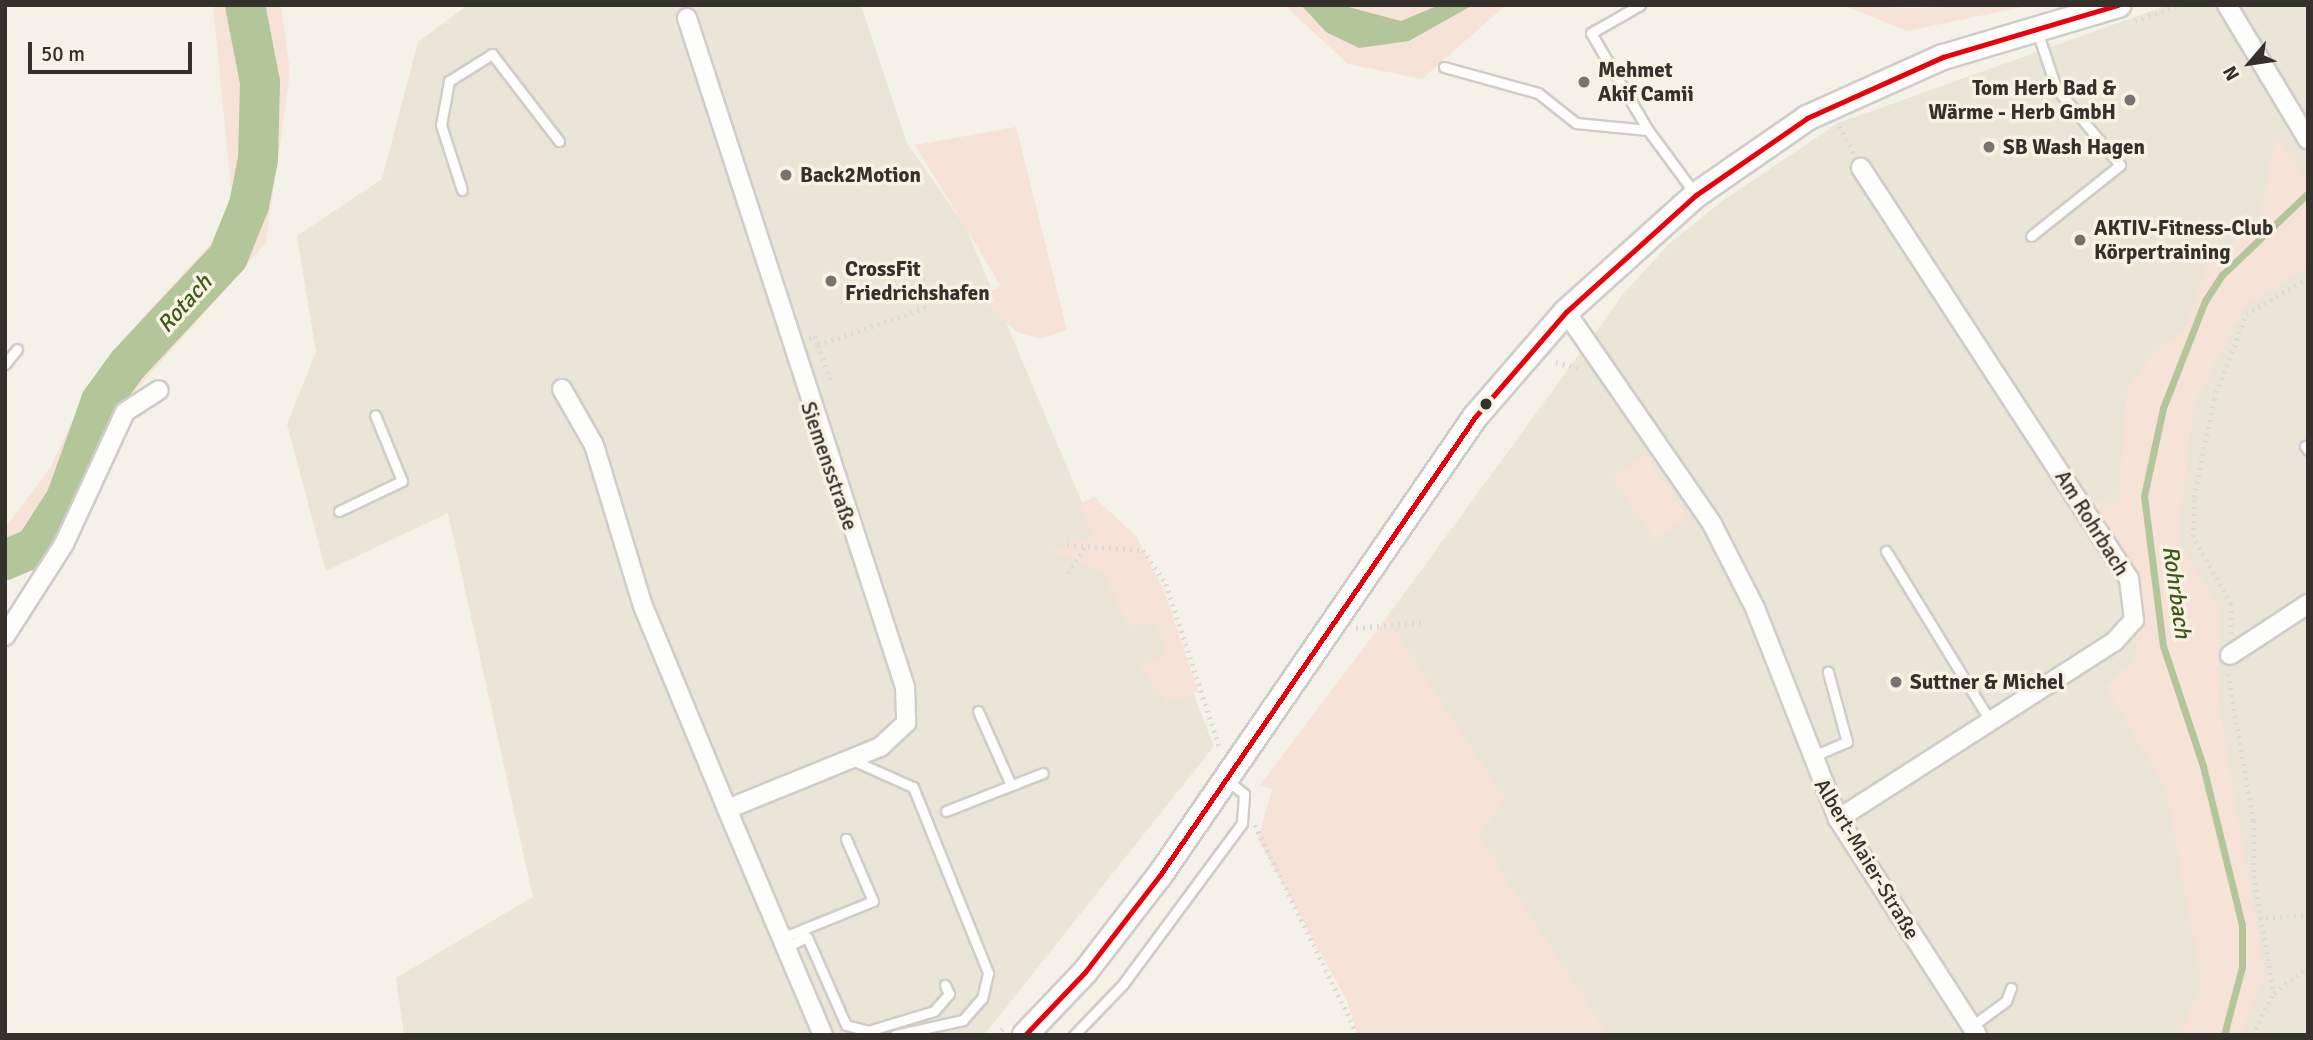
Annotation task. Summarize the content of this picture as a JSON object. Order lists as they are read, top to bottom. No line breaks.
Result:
{"streets":{"street":["Siemensstraße","Am Rohrbach","Albert-Maier-Straße"]},"crossings":[["Am Rohrbach","Albert-Maier-Straße"]],"water":["Rotach","Rohrbach"],"places":["Mehmet Akif Camii","Tom Herb Bad & Wärme - Herb GmbH","SB Wash Hagen","Back2Motion","AKTIV-Fitness-Club Körpertraining","CrossFit Friedrichshafen","Suttner & Michel"],"scale_bar":"50 m","north":"bottom left"}
